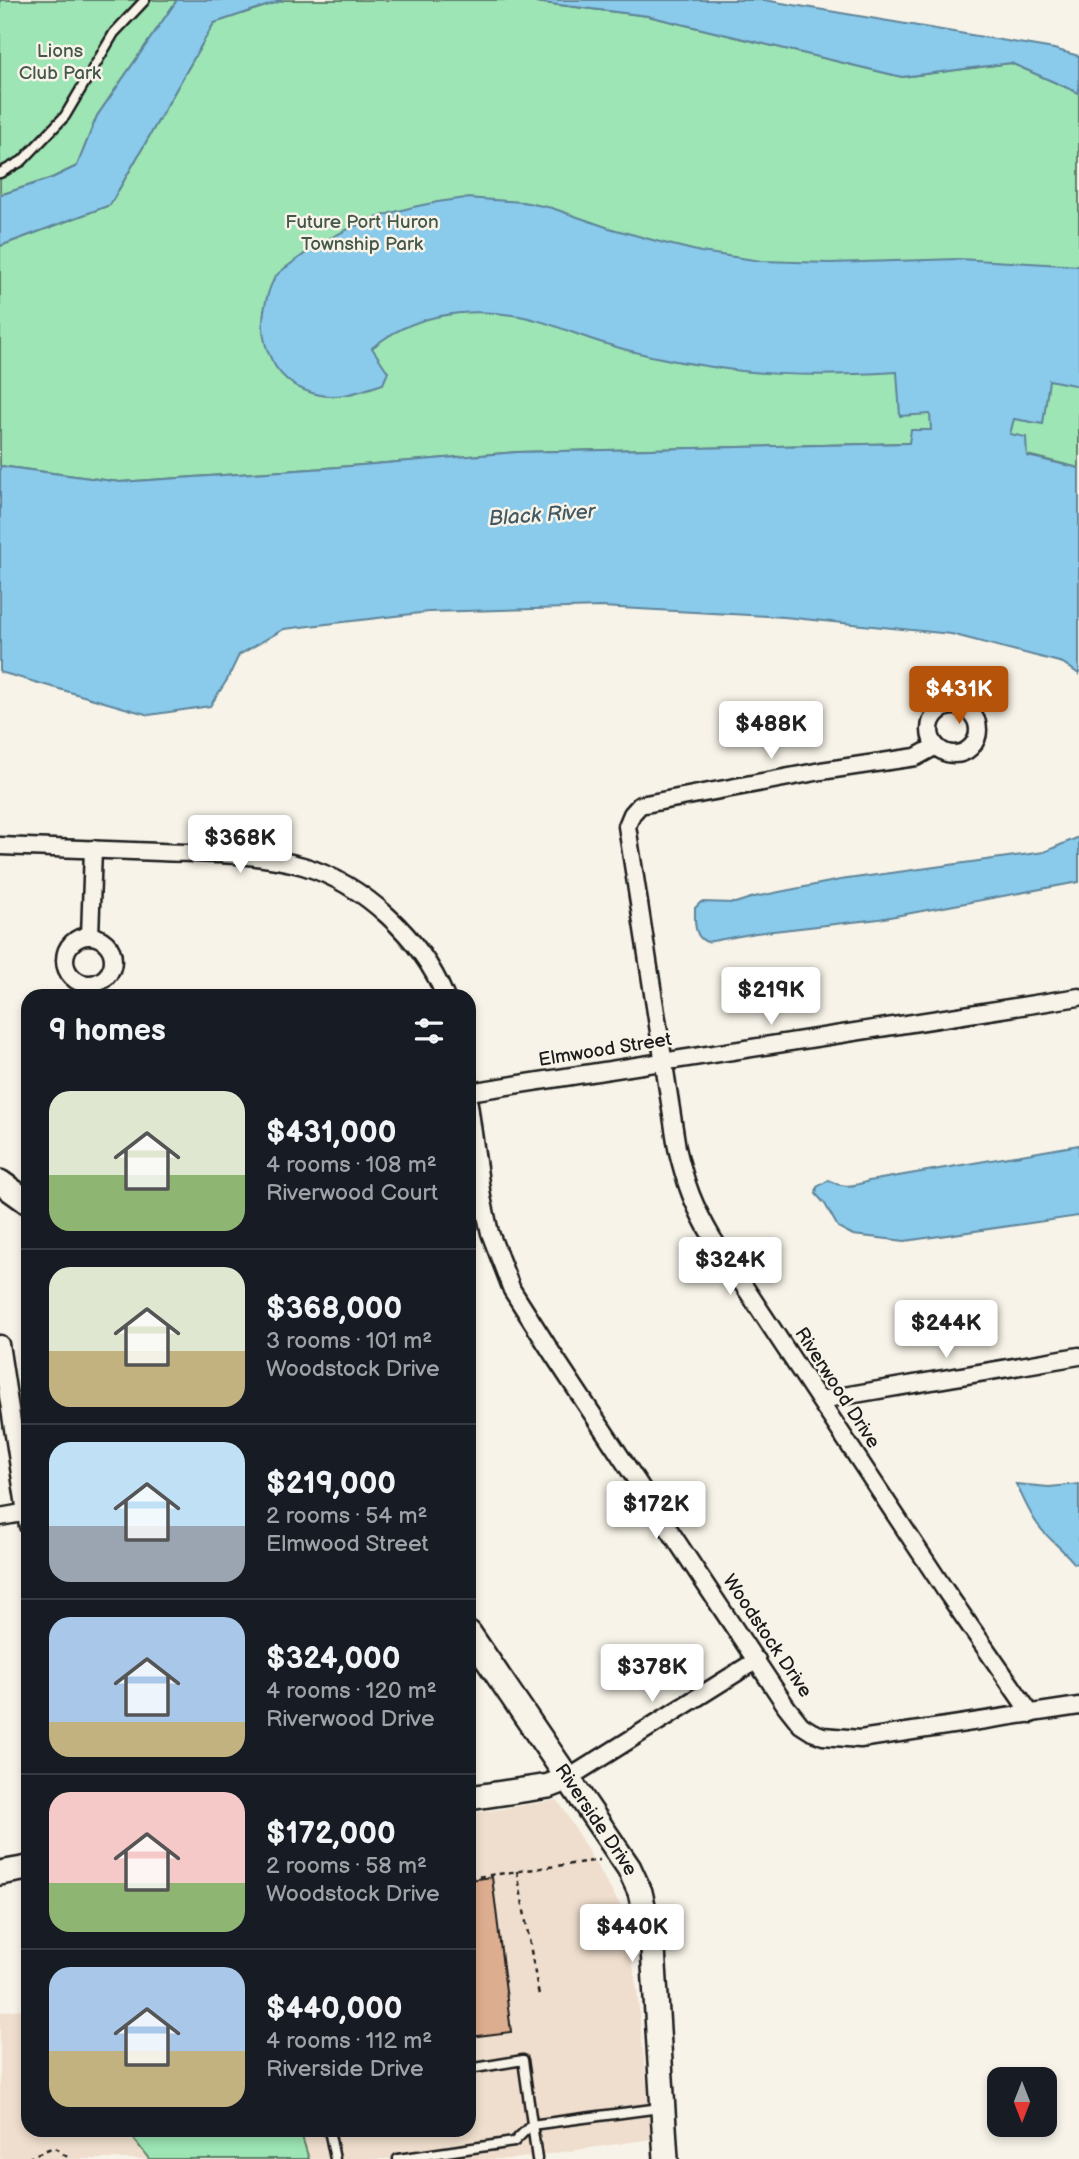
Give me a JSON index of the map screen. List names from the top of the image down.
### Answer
{
  "streets": {
    "street": [
      "Elmwood Street",
      "Riverwood Drive",
      "Woodstock Drive",
      "Riverside Drive"
    ]
  },
  "crossings": [
    ["Elmwood Street", "Riverwood Drive"],
    ["Riverwood Drive", "Woodstock Drive"]
  ],
  "water": ["Black River"],
  "parks": ["Lions Club Park", "Future Port Huron Township Park"],
  "north": "bottom",
  "page": {
    "price": [
      "$431K",
      "$488K",
      "$368K",
      "$219K",
      "$324K",
      "$244K",
      "$172K",
      "$378K",
      "$440K"
    ],
    "heading": "9 homes",
    "list": [
      {
        "name": "$431,000",
        "note": "4 rooms · 108 m² · Riverwood Court"
      },
      {
        "name": "$368,000",
        "note": "3 rooms · 101 m² · Woodstock Drive"
      },
      {
        "name": "$219,000",
        "note": "2 rooms · 54 m² · Elmwood Street"
      },
      {
        "name": "$324,000",
        "note": "4 rooms · 120 m² · Riverwood Drive"
      },
      {
        "name": "$172,000",
        "note": "2 rooms · 58 m² · Woodstock Drive"
      },
      {
        "name": "$440,000",
        "note": "4 rooms · 112 m² · Riverside Drive"
      }
    ]
  }
}
